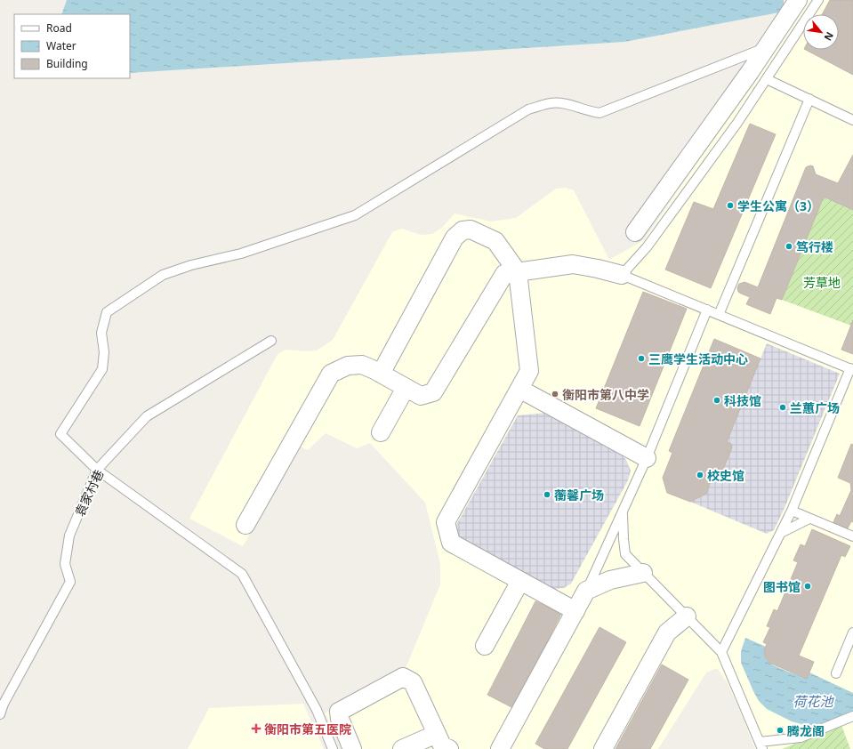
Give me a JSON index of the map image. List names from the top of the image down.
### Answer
{
  "streets": {
    "lane": ["袁家村巷"]
  },
  "water": ["荷花池"],
  "parks": ["芳草地"],
  "places": {
    "other": [
      "学生公寓（3）",
      "笃行楼",
      "三鹰学生活动中心",
      "衡阳市第八中学",
      "科技馆",
      "兰蕙广场",
      "校史馆",
      "蘅馨广场",
      "图书馆",
      "腾龙阁"
    ],
    "health": ["衡阳市第五医院"]
  },
  "legend": ["Road", "Water", "Building"],
  "north": "bottom right"
}
